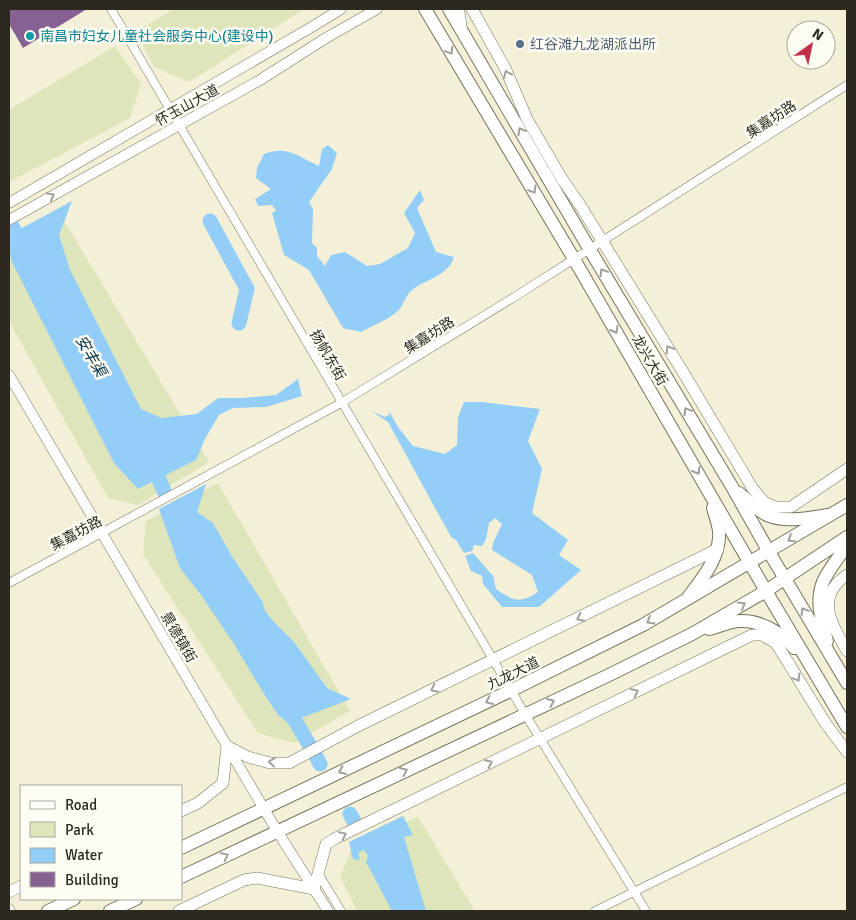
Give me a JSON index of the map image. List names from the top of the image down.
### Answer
{
  "streets": {
    "main road": ["龙兴大街", "九龙大道"],
    "street": [
      "怀玉山大道",
      "集嘉坊路",
      "扬帆东街",
      "景德镇街"
    ]
  },
  "crossings": [
    ["怀玉山大道", "扬帆东街"],
    ["集嘉坊路", "扬帆东街"],
    ["集嘉坊路", "龙兴大街"],
    ["集嘉坊路", "景德镇街"],
    ["扬帆东街", "九龙大道"],
    ["龙兴大街", "九龙大道"],
    ["景德镇街", "九龙大道"]
  ],
  "water": ["安丰渠"],
  "places": ["南昌市妇女儿童社会服务中心(建设中)", "红谷滩九龙湖派出所"],
  "legend": [
    "Road",
    "Park",
    "Water",
    "Building"
  ],
  "north": "top right"
}
